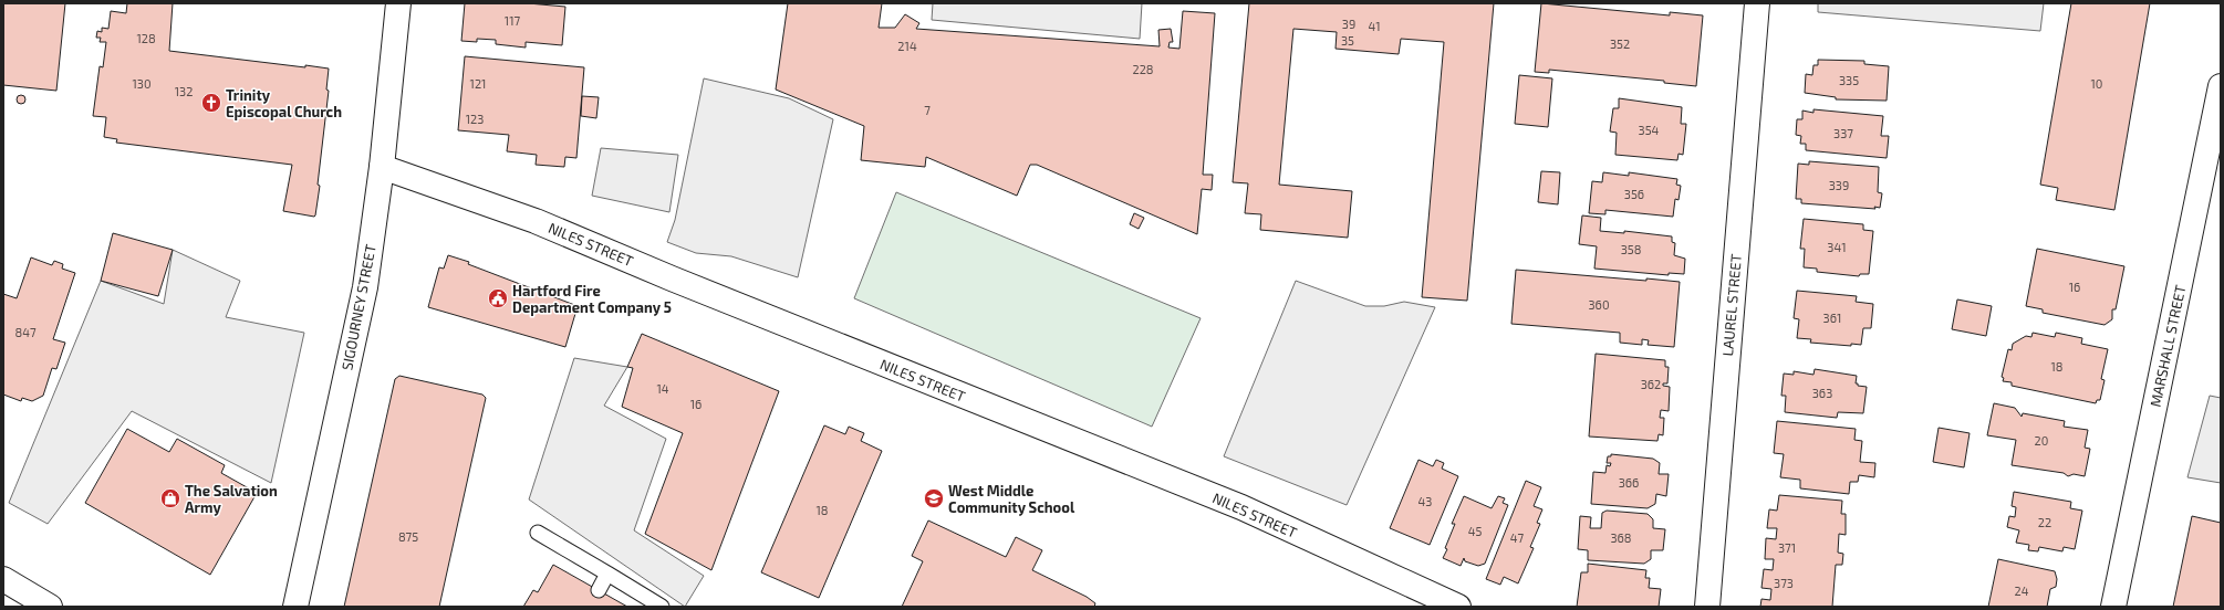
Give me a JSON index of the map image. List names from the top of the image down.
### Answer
{
  "streets": {
    "street": [
      "NILES STREET",
      "LAUREL STREET",
      "SIGOURNEY STREET",
      "MARSHALL STREET"
    ]
  },
  "crossings": [
    ["NILES STREET", "SIGOURNEY STREET"]
  ],
  "places": {
    "church": ["Trinity Episcopal Church"],
    "public building": ["Hartford Fire Department Company 5"],
    "shop": ["The Salvation Army"],
    "school or university": ["West Middle Community School"]
  },
  "house_numbers": [
    "117",
    "39",
    "41",
    "128",
    "35",
    "352",
    "214",
    "228",
    "335",
    "130",
    "121",
    "10",
    "132",
    "7",
    "123",
    "354",
    "337",
    "339",
    "356",
    "341",
    "358",
    "16",
    "360",
    "361",
    "847",
    "18",
    "362",
    "14",
    "363",
    "16",
    "20",
    "366",
    "43",
    "18",
    "22",
    "45",
    "875",
    "47",
    "368",
    "371",
    "373",
    "24"
  ]
}
